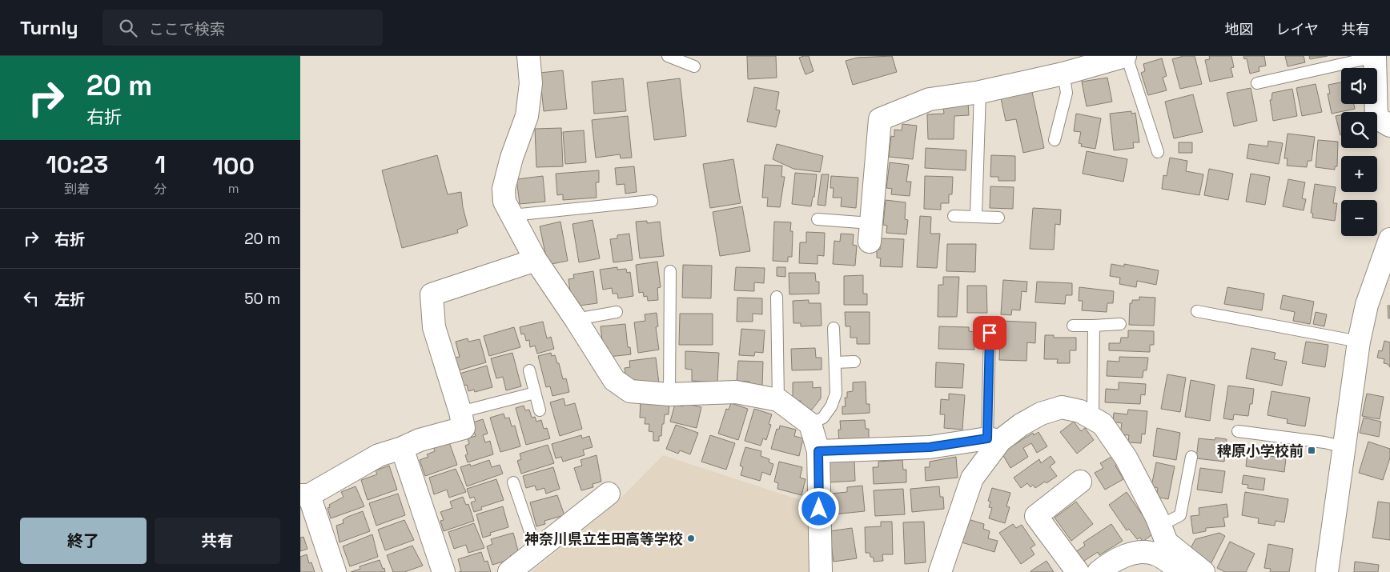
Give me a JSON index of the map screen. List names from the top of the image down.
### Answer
{
  "places": {
    "transit": ["稗原小学校前"],
    "other": ["神奈川県立生田高等学校"]
  },
  "page": {
    "header": "Turnly",
    "search": "ここで検索",
    "nav": ["地図", "レイヤ", "共有"],
    "turn": ["20 m", "右折"],
    "map_buttons": ["+", "−"],
    "eta": [
      "10:23",
      "到着",
      "1",
      "分",
      "100",
      "m"
    ],
    "list": [
      {
        "name": "右折",
        "value": "20 m"
      },
      {
        "name": "左折",
        "value": "50 m"
      }
    ],
    "buttons": ["終了", "共有"]
  }
}
